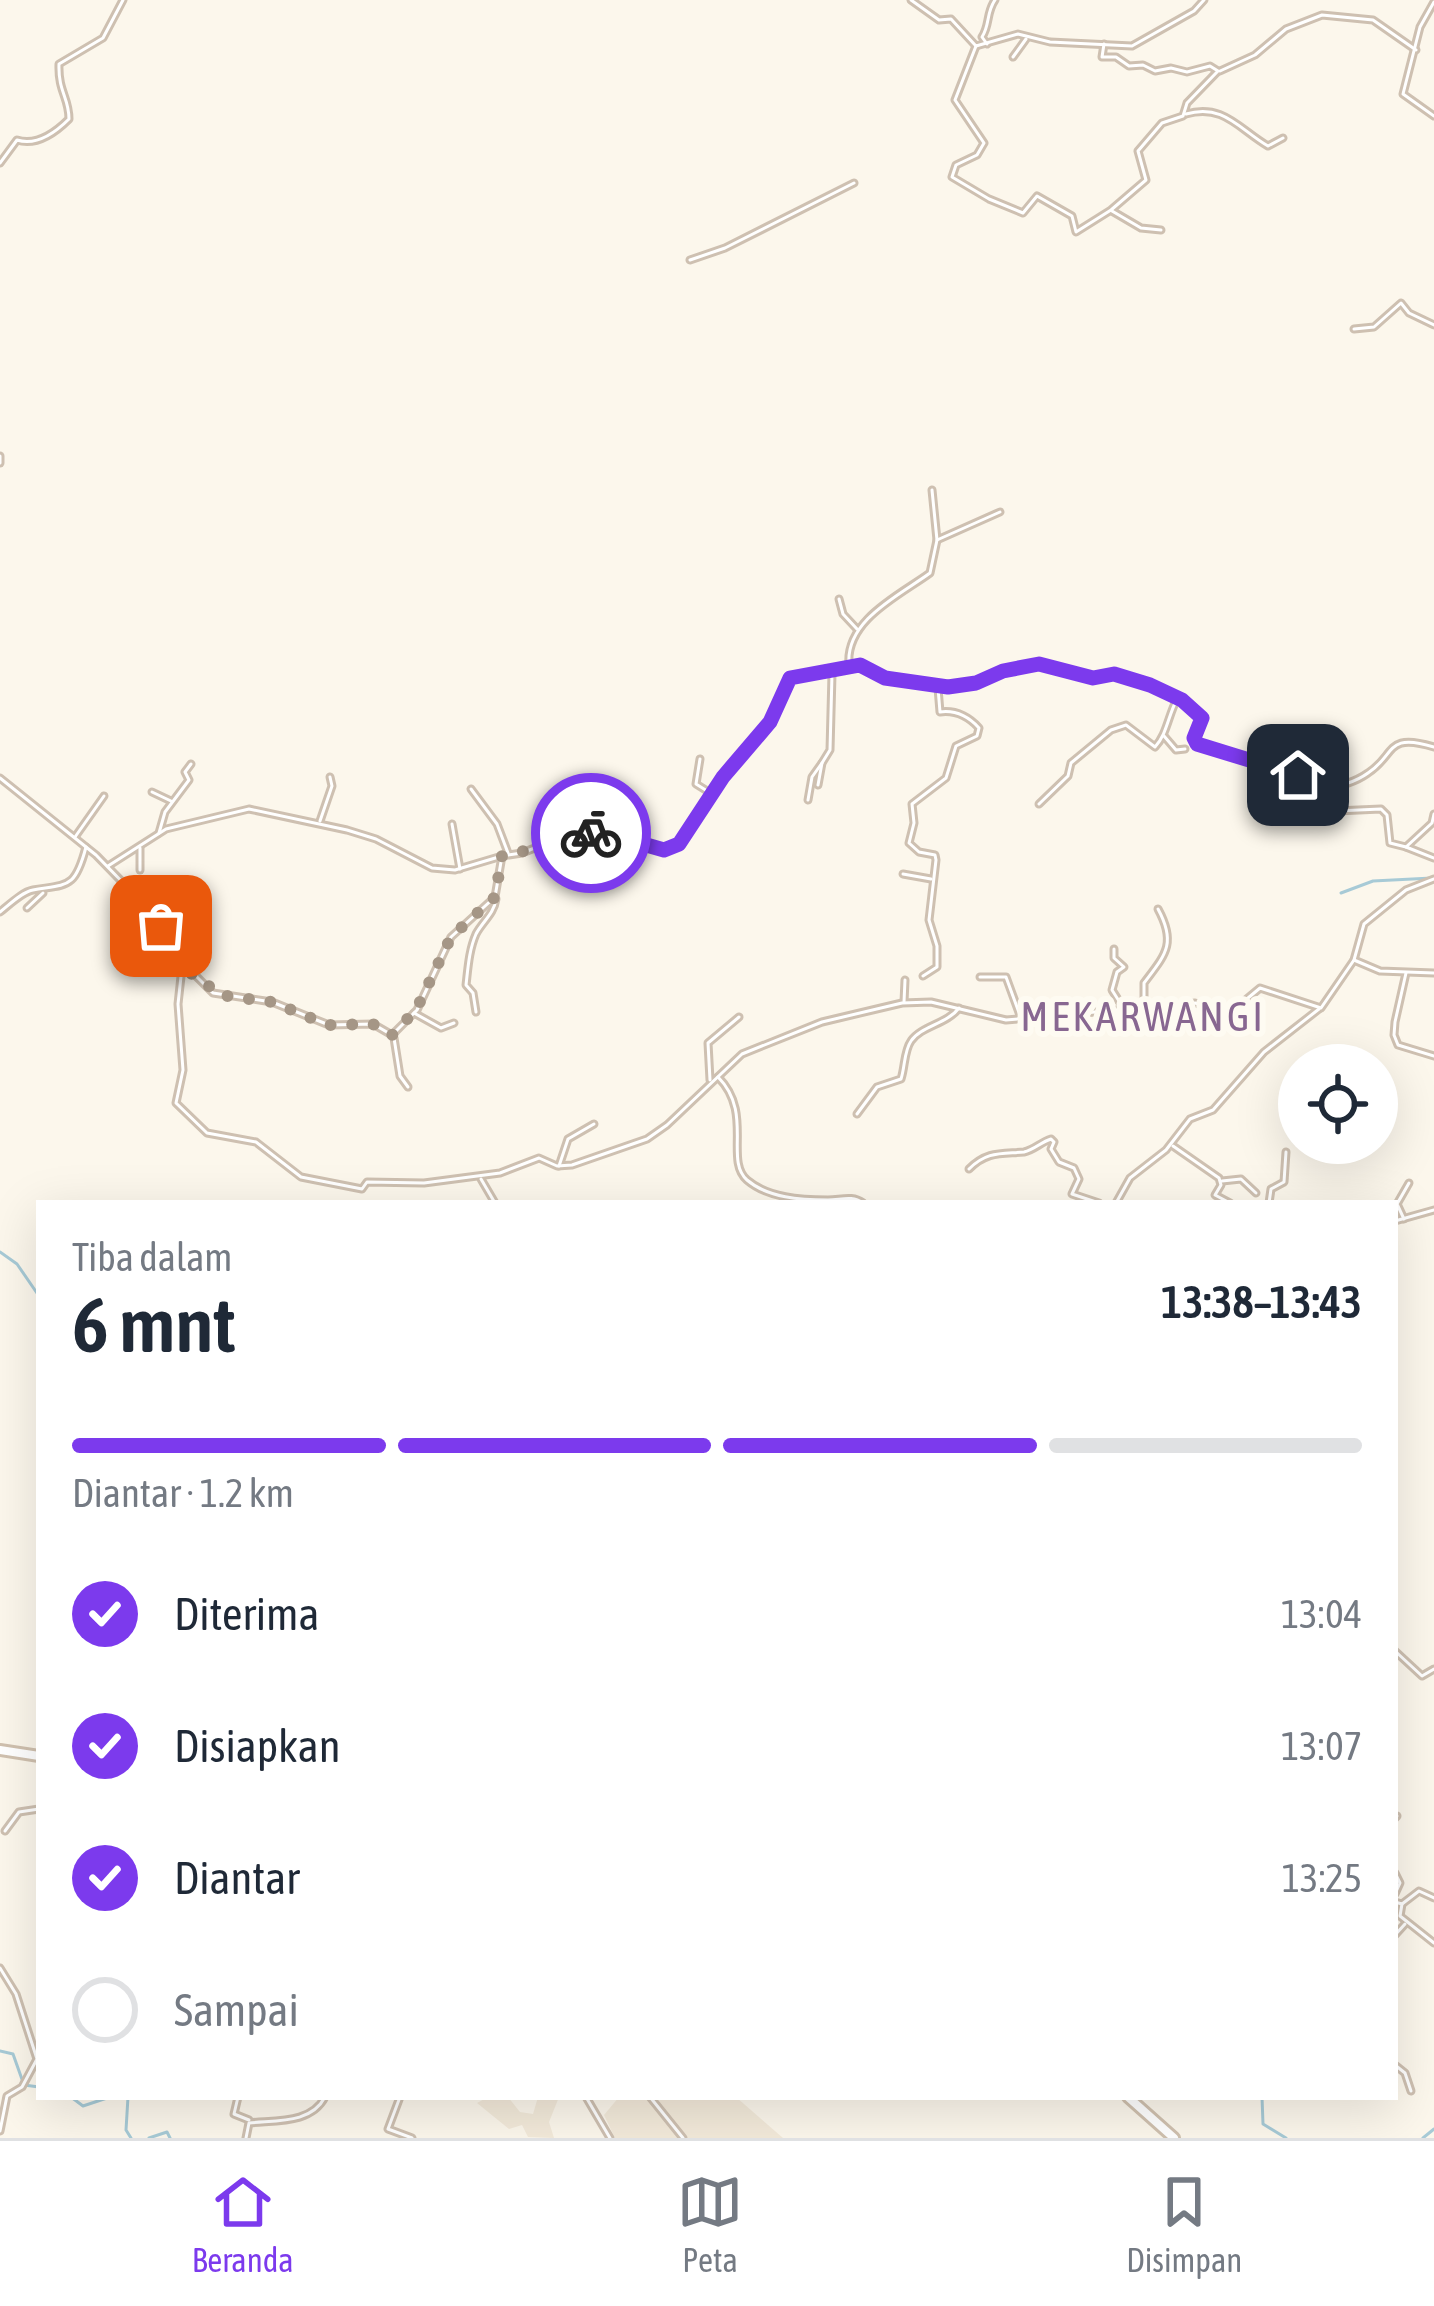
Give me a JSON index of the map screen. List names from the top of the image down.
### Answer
{
  "districts": ["MEKARWANGI"],
  "page": {
    "heading": ["6 mnt", "Tiba dalam", "13:38–13:43"],
    "bar": "Diantar · 1.2 km",
    "list": [
      ["Diterima", "13:04"],
      ["Disiapkan", "13:07"],
      ["Diantar", "13:25"],
      "Sampai"
    ],
    "tabs": ["Beranda", "Peta", "Disimpan"]
  }
}
